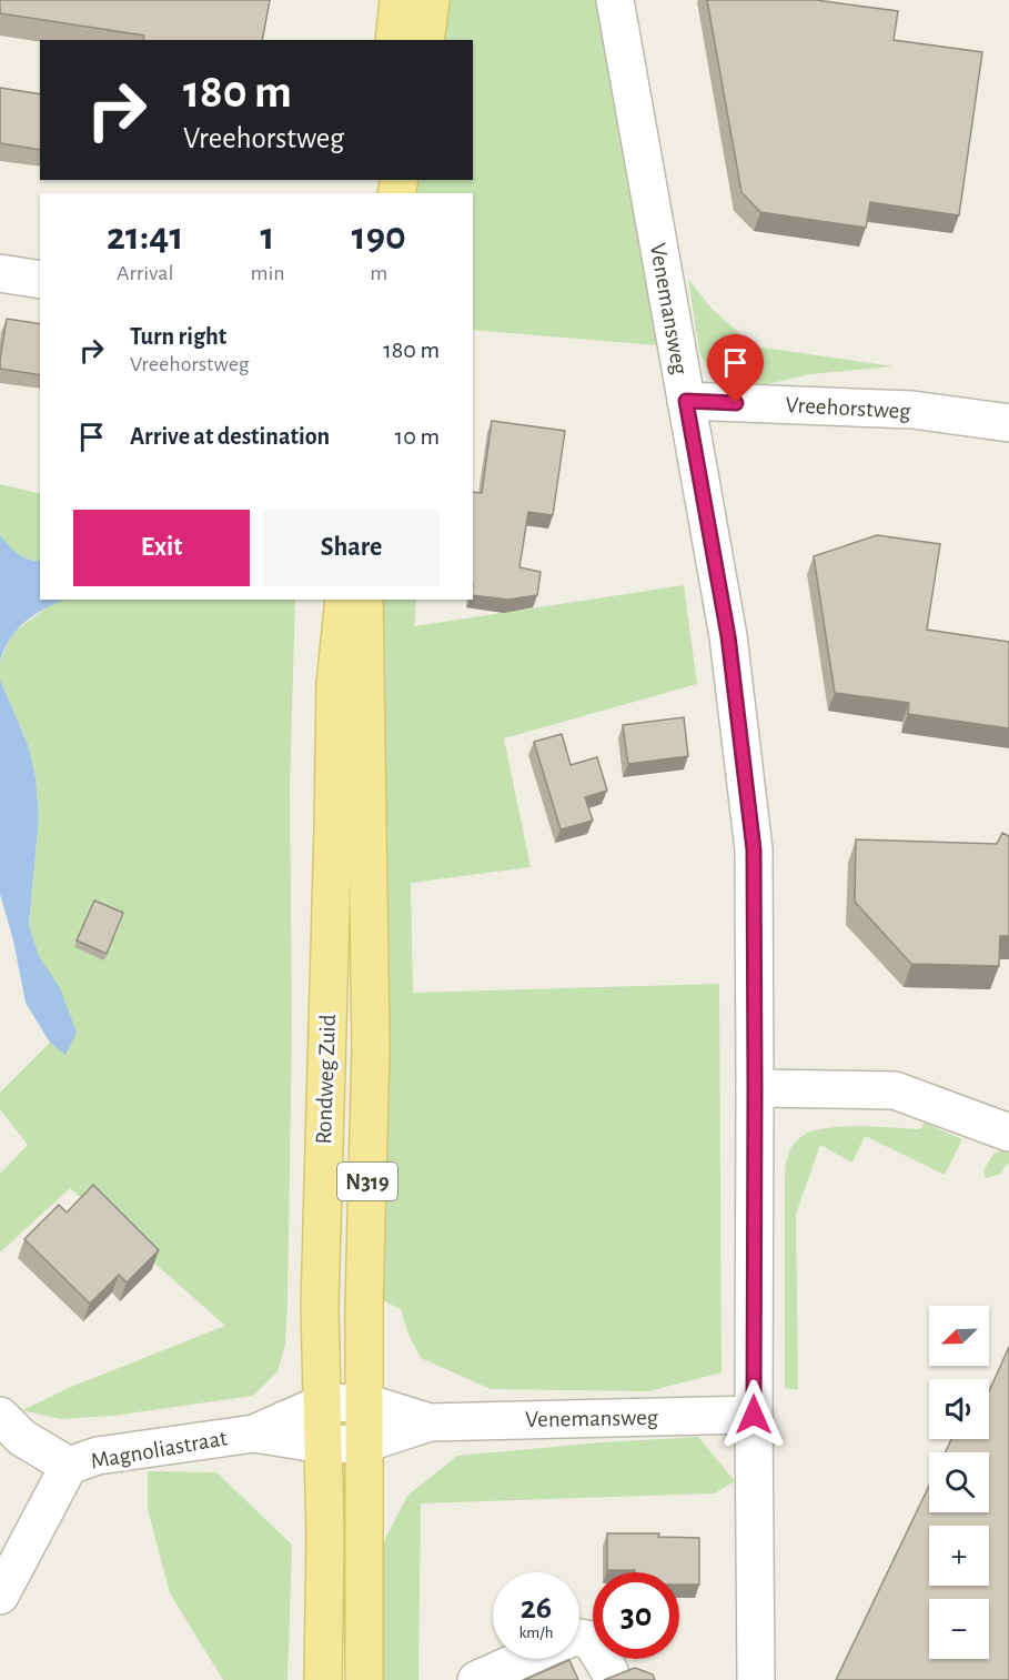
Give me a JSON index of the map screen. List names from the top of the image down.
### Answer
{
  "streets": {
    "main road": ["Rondweg Zuid", "N319"],
    "street": ["Venemansweg", "Vreehorstweg", "Magnoliastraat"]
  },
  "crossings": [
    ["Venemansweg", "Vreehorstweg"],
    ["Venemansweg", "Rondweg Zuid"],
    ["Venemansweg", "Magnoliastraat"],
    ["Rondweg Zuid", "Magnoliastraat"]
  ],
  "north": "bottom left",
  "page": {
    "turn": ["180 m", "Vreehorstweg"],
    "eta": [
      "21:41",
      "Arrival",
      "1",
      "min",
      "190",
      "m"
    ],
    "list": [
      {
        "name": "Turn right",
        "note": "Vreehorstweg",
        "value": "180 m"
      },
      {
        "name": "Arrive at destination",
        "value": "10 m"
      }
    ],
    "buttons": ["Exit", "Share"],
    "map_buttons": ["+", "−"],
    "speed": "26 km/h",
    "limit": "30"
  }
}
